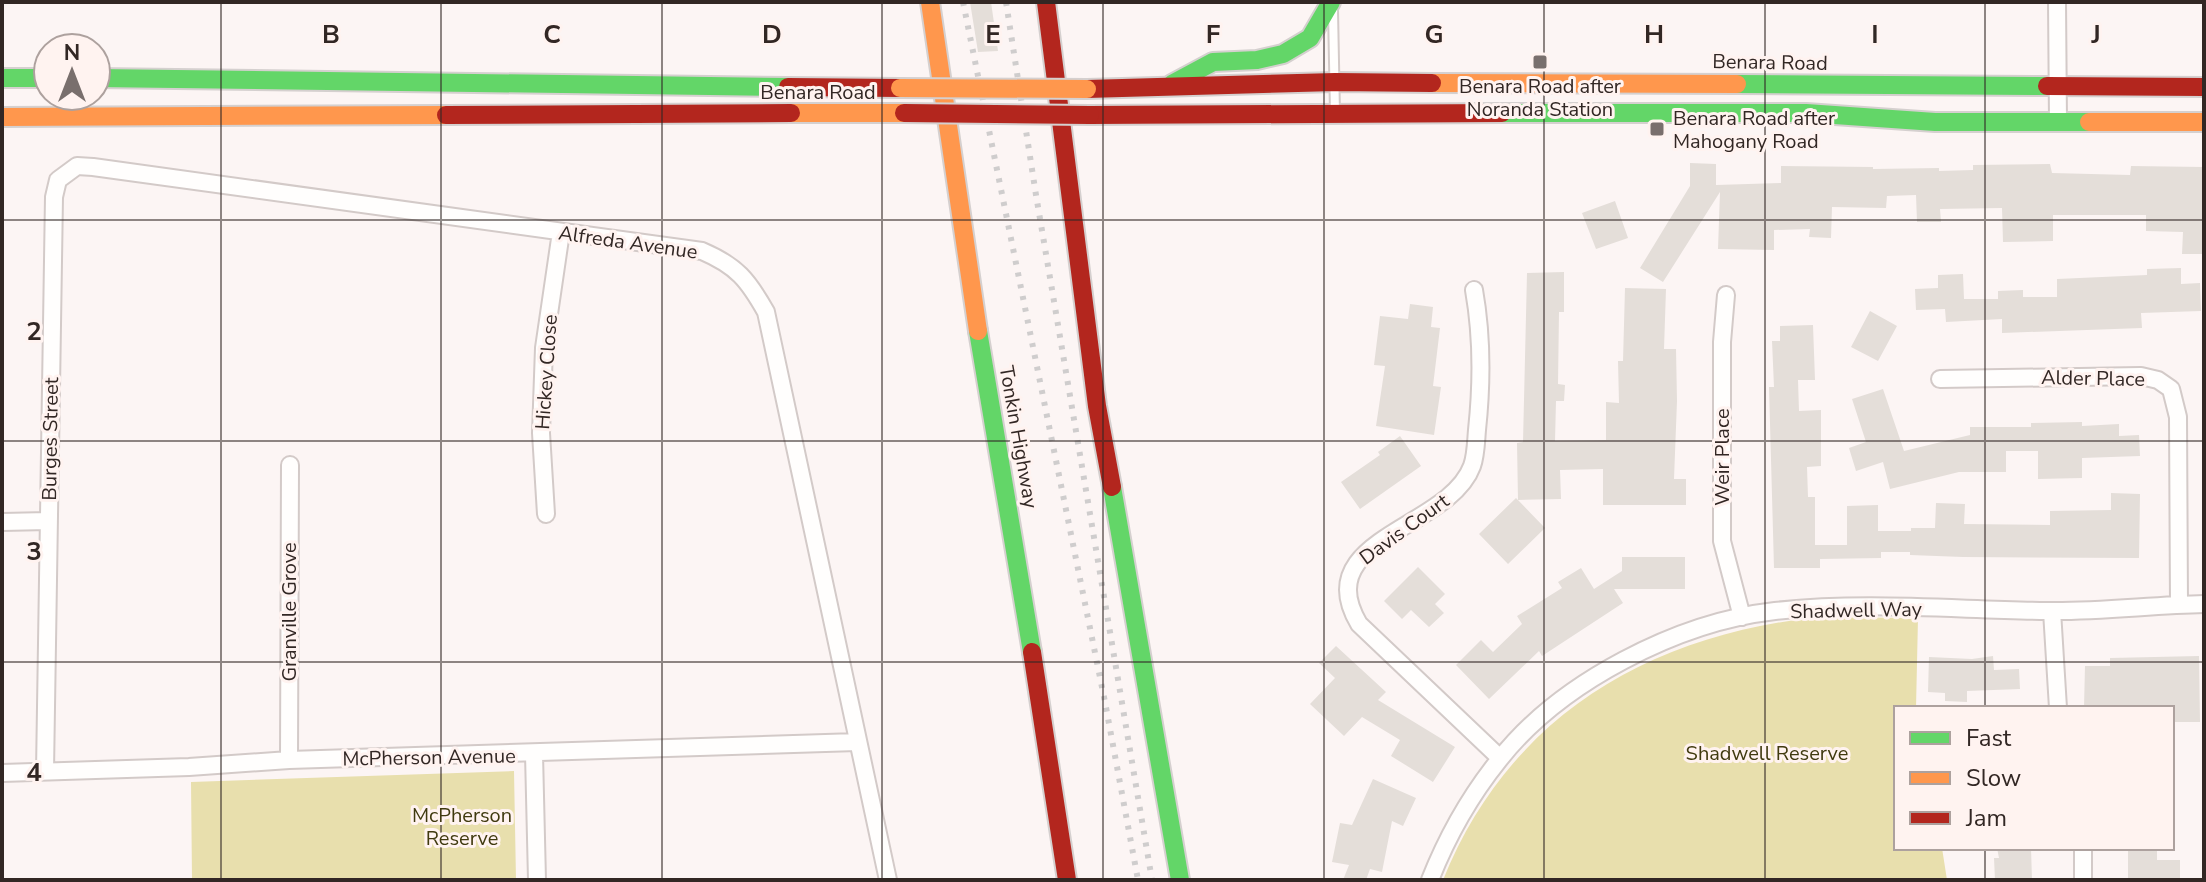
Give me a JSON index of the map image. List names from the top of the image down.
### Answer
{
  "streets": {
    "main road": ["Benara Road", "Tonkin Highway"],
    "street": [
      "Alfreda Avenue",
      "Hickey Close",
      "Alder Place",
      "Burges Street",
      "Weir Place",
      "Davis Court",
      "Shadwell Way",
      "Granville Grove",
      "McPherson Avenue"
    ]
  },
  "crossings": [
    ["Alfreda Avenue", "Hickey Close"],
    ["Alfreda Avenue", "Burges Street"],
    ["Alfreda Avenue", "McPherson Avenue"],
    ["Alder Place", "Shadwell Way"],
    ["Burges Street", "McPherson Avenue"],
    ["Weir Place", "Shadwell Way"],
    ["Davis Court", "Shadwell Way"],
    ["Granville Grove", "McPherson Avenue"]
  ],
  "parks": ["Shadwell Reserve", "McPherson Reserve"],
  "places": {
    "transit": ["Benara Road after Noranda Station", "Benara Road after Mahogany Road"]
  },
  "legend": ["Fast", "Slow", "Jam"],
  "north": "top",
  "grid": {
    "columns": [
      "B",
      "C",
      "D",
      "E",
      "F",
      "G",
      "H",
      "I",
      "J"
    ],
    "rows": ["2", "3", "4"]
  }
}
